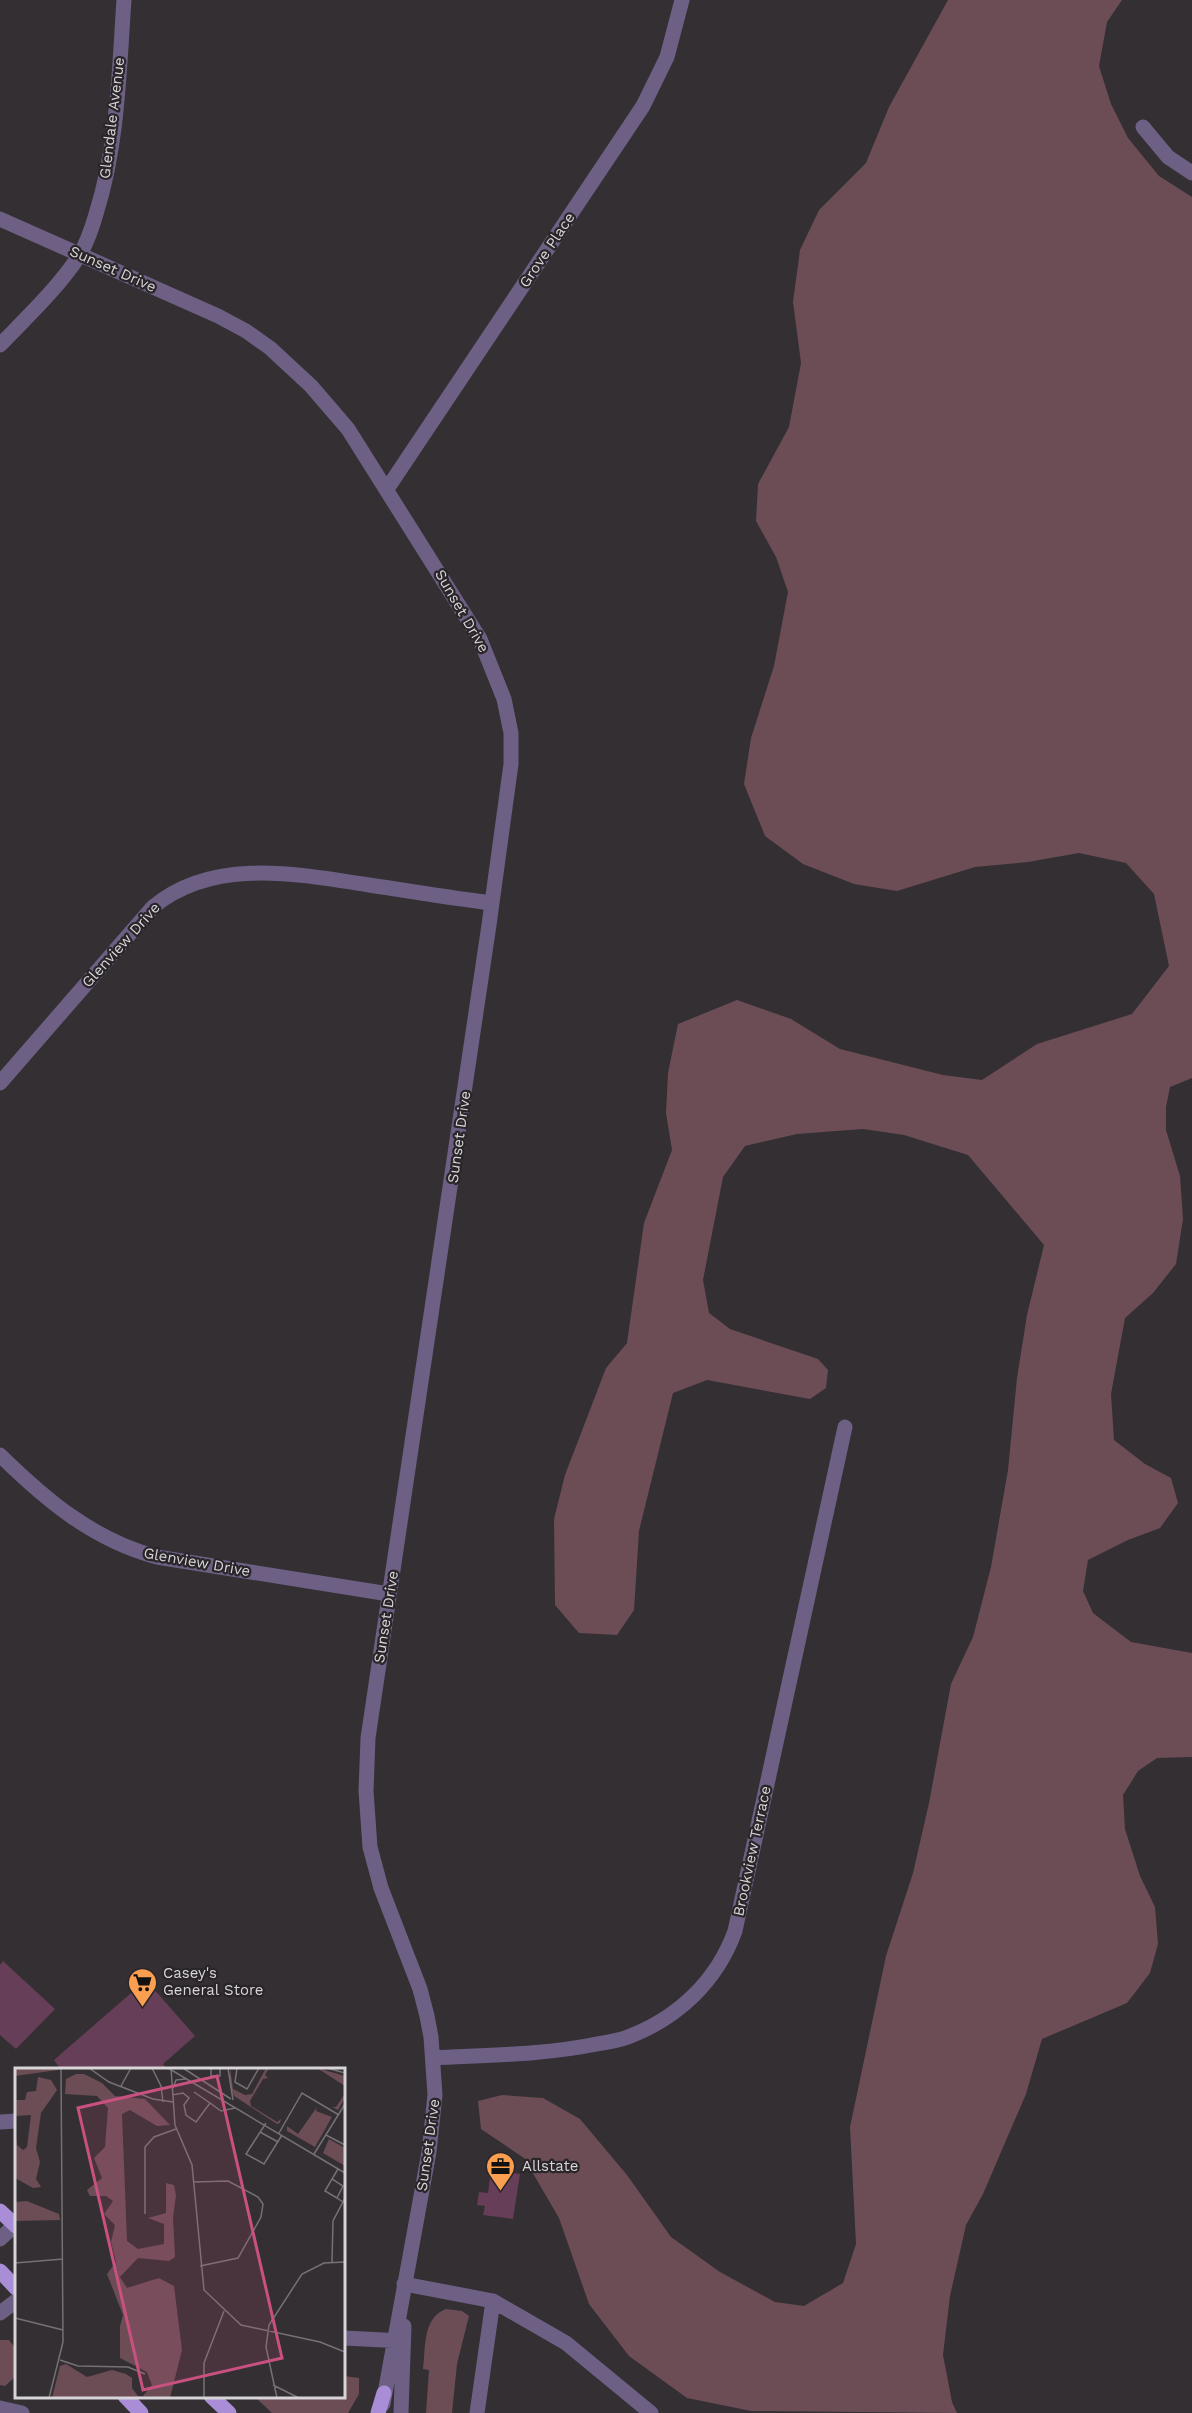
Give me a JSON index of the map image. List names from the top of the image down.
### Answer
{
  "streets": {
    "street": [
      "Glendale Avenue",
      "Grove Place",
      "Sunset Drive",
      "Glenview Drive",
      "Brookview Terrace"
    ]
  },
  "crossings": [
    ["Glendale Avenue", "Sunset Drive"],
    ["Grove Place", "Sunset Drive"],
    ["Sunset Drive", "Glenview Drive"],
    ["Sunset Drive", "Brookview Terrace"]
  ],
  "places": {
    "supermarket": ["Casey's General Store"],
    "office": ["Allstate"]
  }
}
